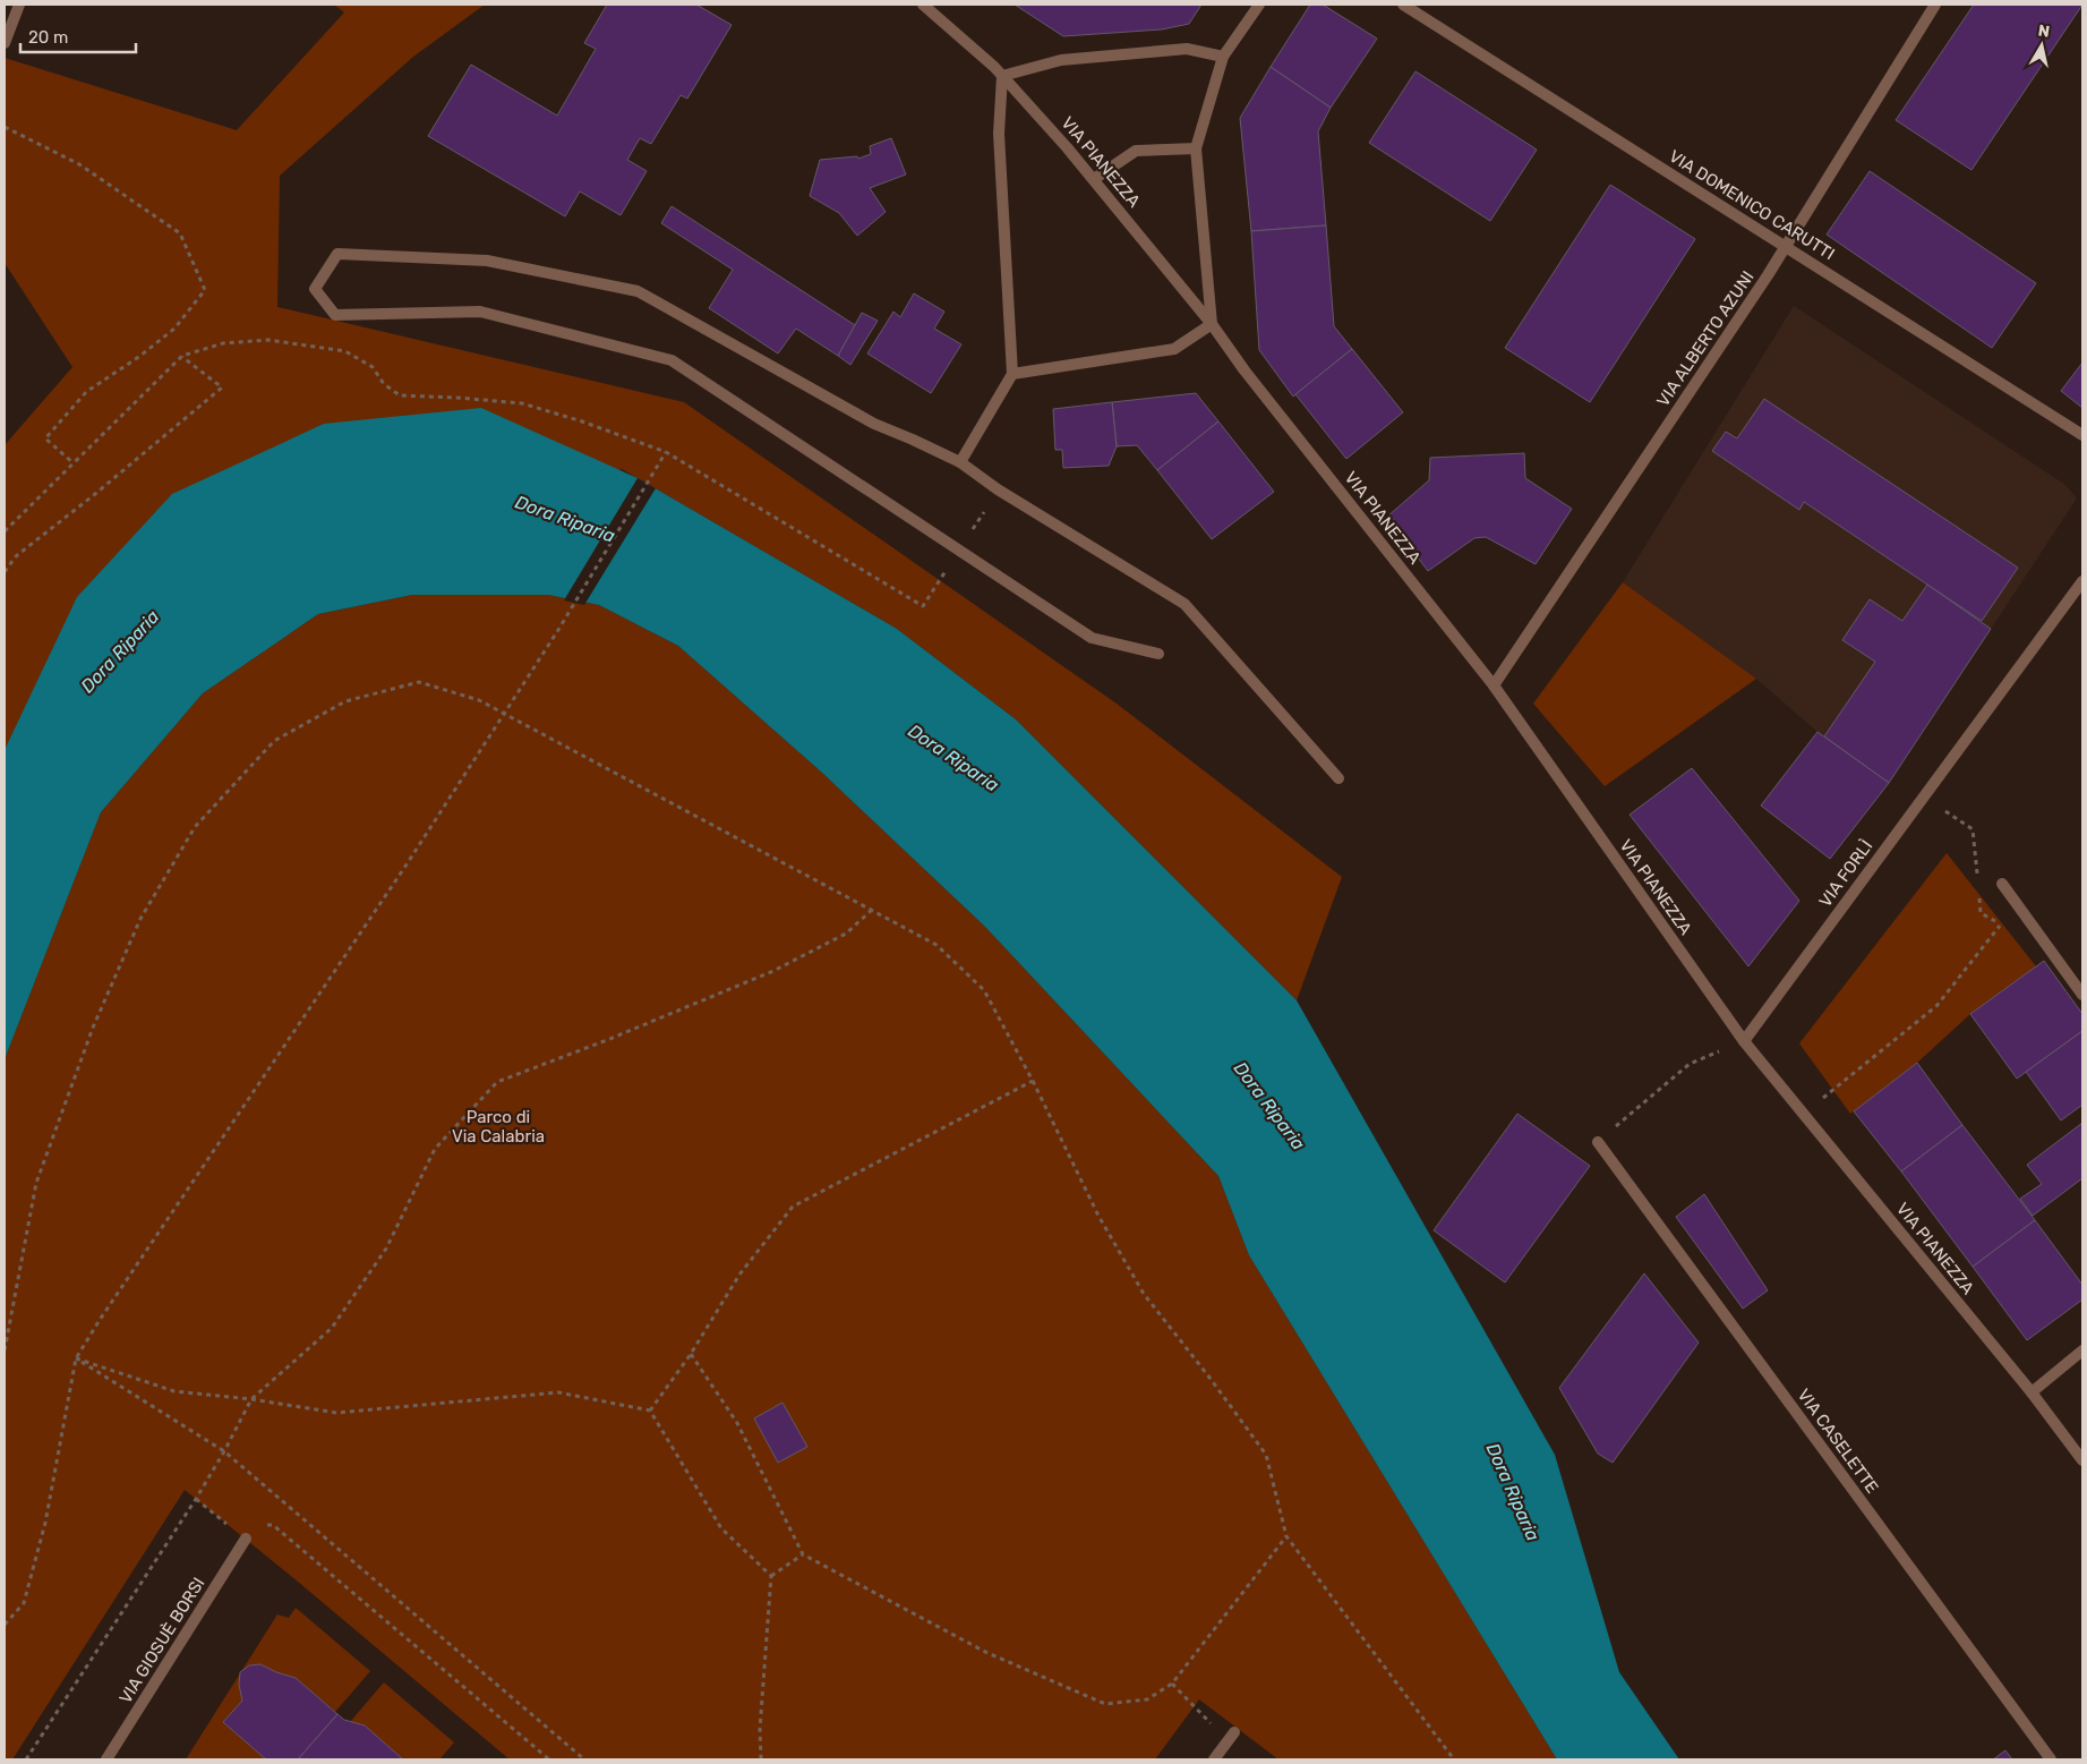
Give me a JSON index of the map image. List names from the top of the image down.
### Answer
{
  "streets": {
    "street": [
      "VIA PIANEZZA",
      "VIA DOMENICO CARUTTI",
      "VIA ALBERTO AZUNI",
      "VIA FORLÌ",
      "VIA CASELETTE",
      "VIA GIOSUÈ BORSI"
    ]
  },
  "crossings": [
    ["VIA PIANEZZA", "VIA ALBERTO AZUNI"],
    ["VIA PIANEZZA", "VIA FORLÌ"],
    ["VIA DOMENICO CARUTTI", "VIA ALBERTO AZUNI"]
  ],
  "water": ["Dora Riparia"],
  "parks": ["Parco di Via Calabria"],
  "scale_bar": "20 m",
  "north": "top"
}
